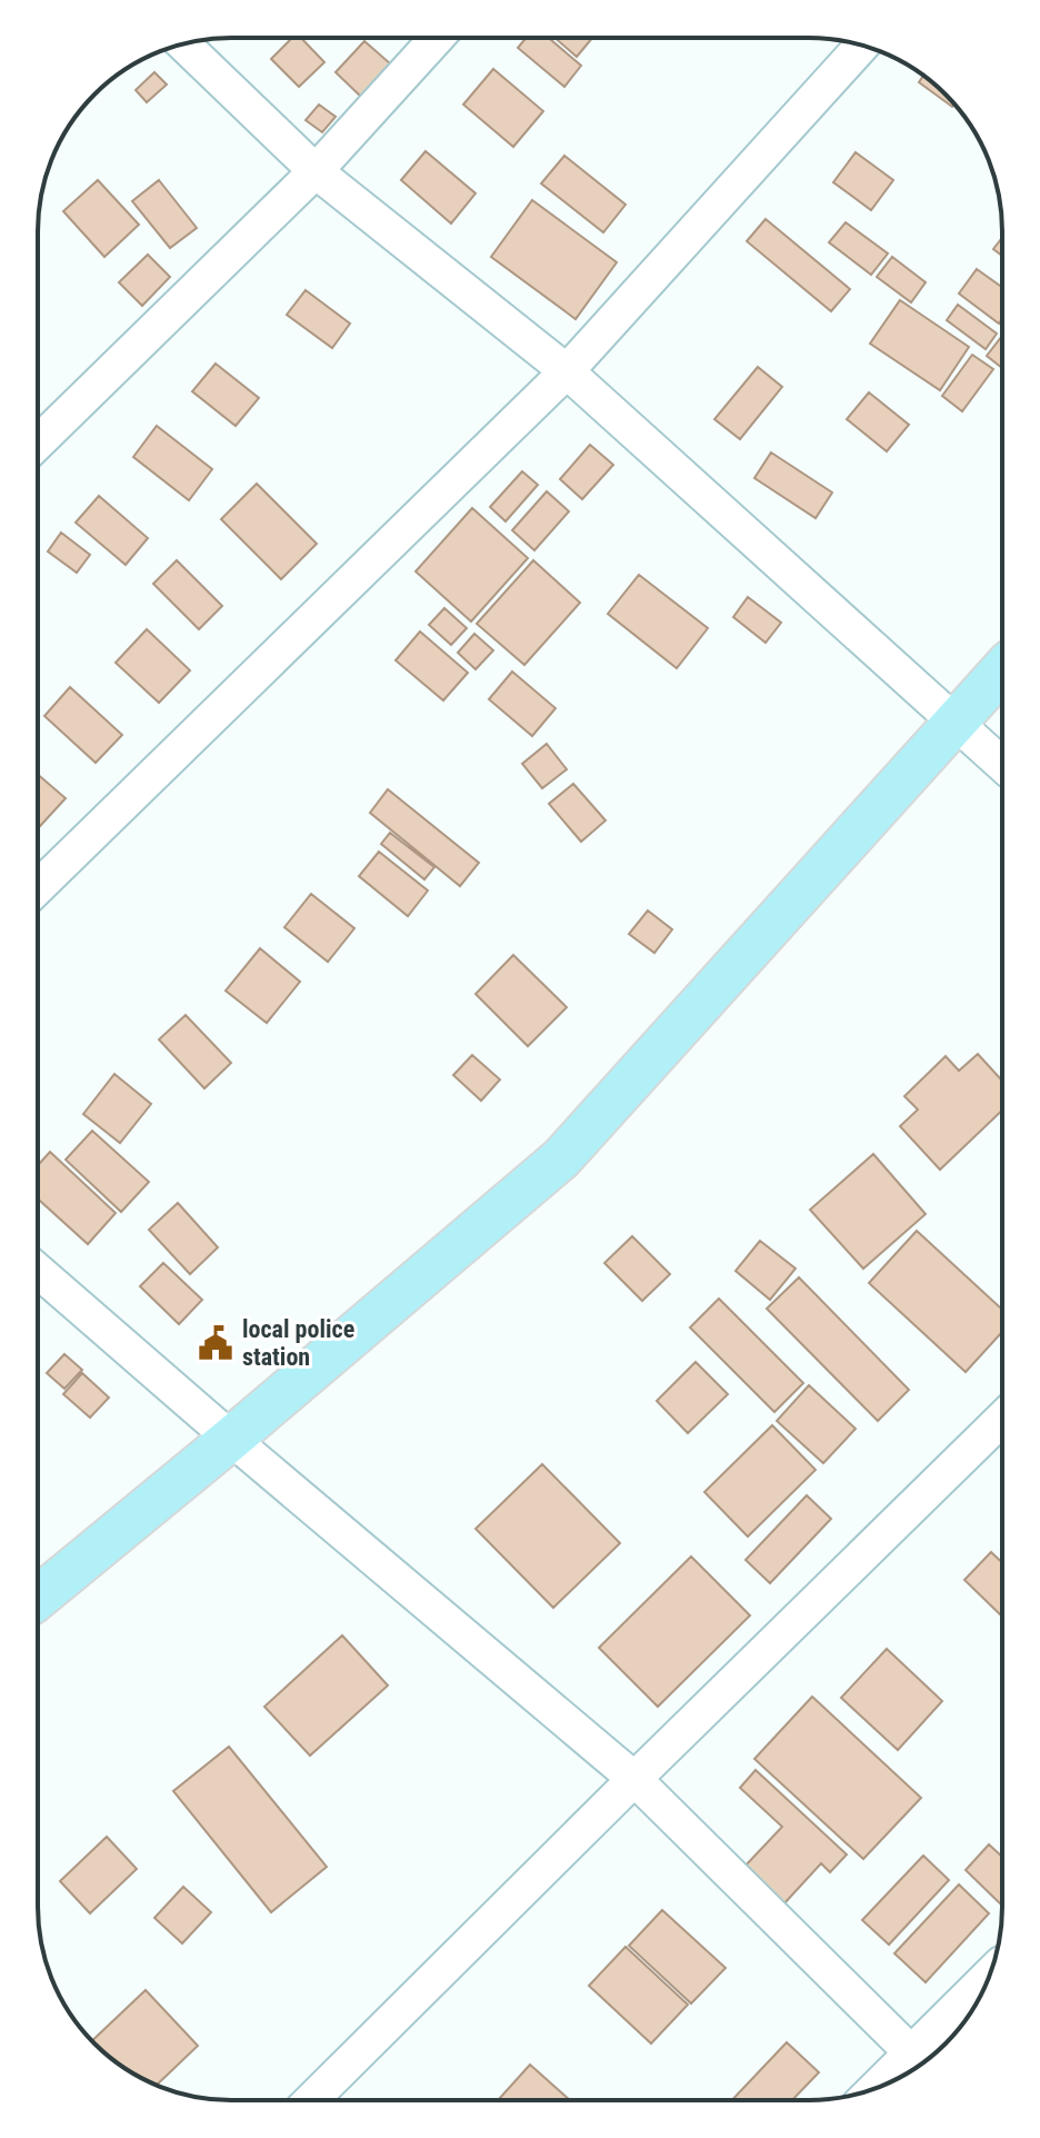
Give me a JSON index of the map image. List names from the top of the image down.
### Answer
{
  "places": {
    "public building": ["local police station"]
  }
}
